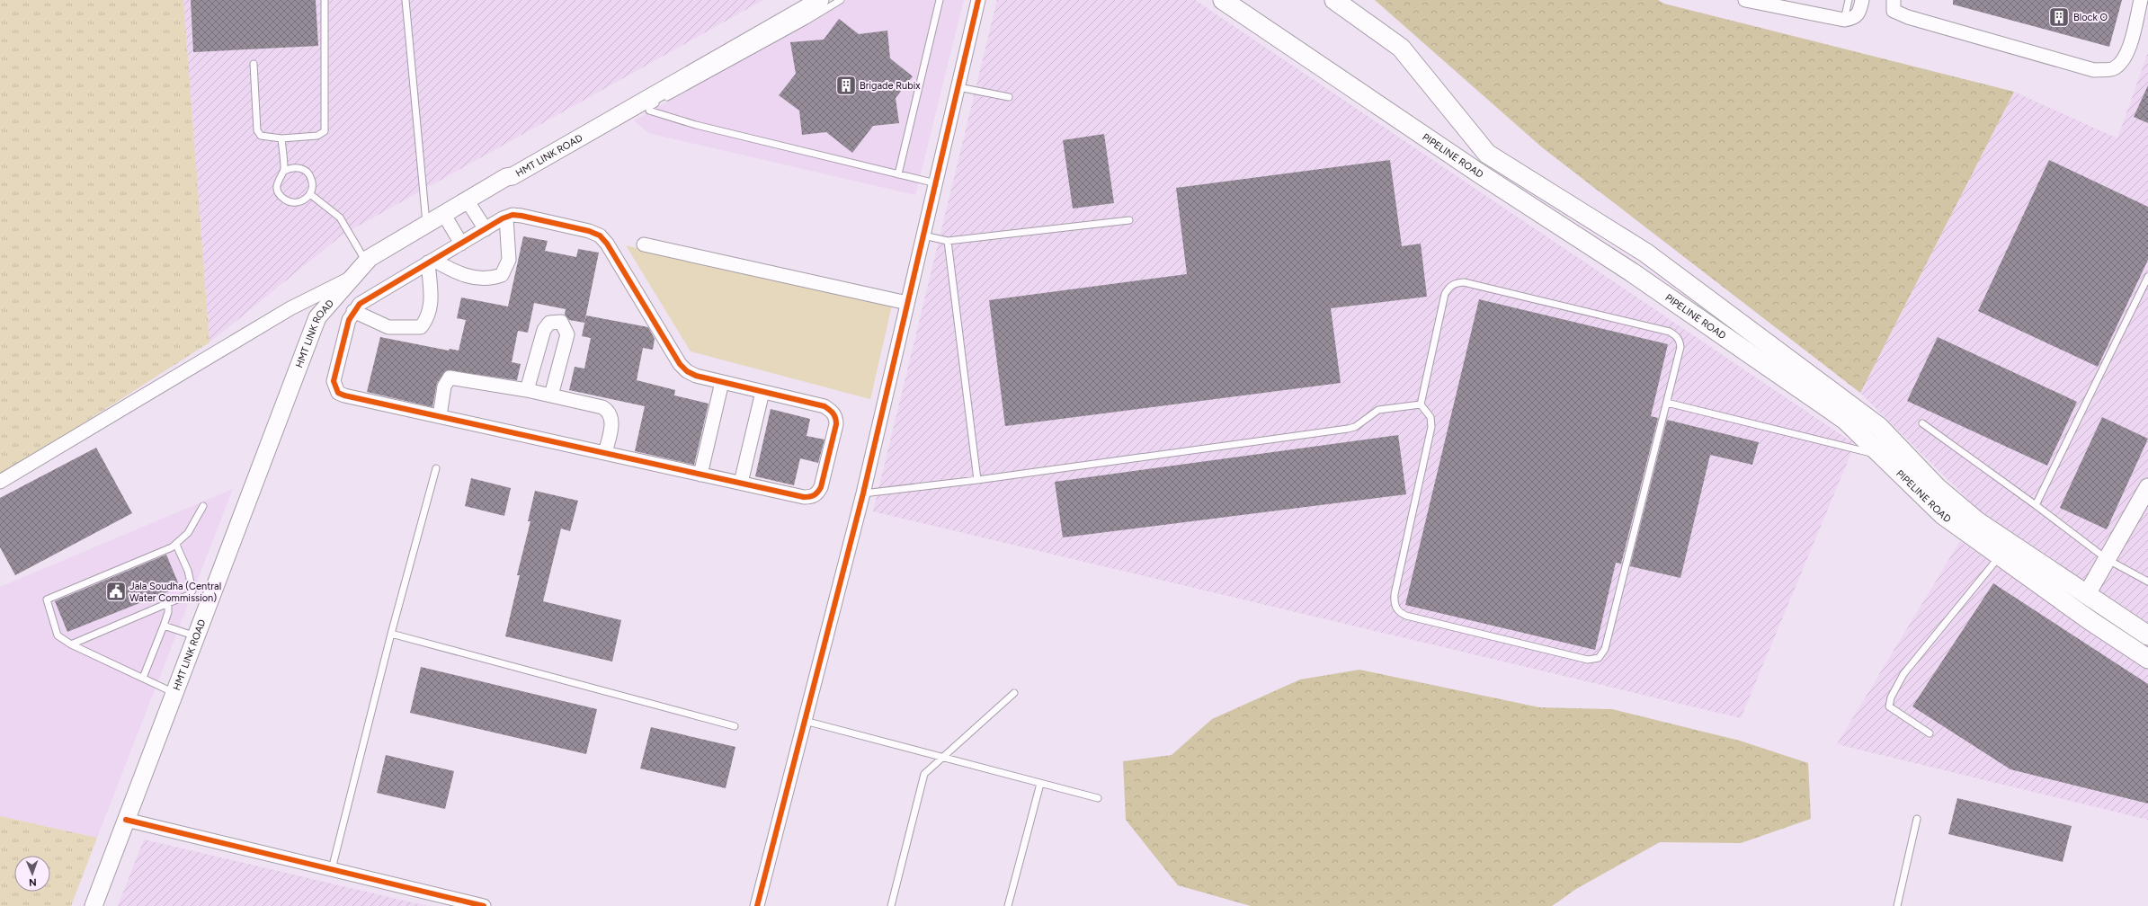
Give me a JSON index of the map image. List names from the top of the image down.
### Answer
{
  "streets": {
    "main road": ["PIPELINE ROAD"],
    "street": ["HMT LINK ROAD"]
  },
  "places": {
    "building": ["Block O", "Brigade Rubix"],
    "public building": ["Jala Soudha (Central Water Commission)"]
  },
  "north": "bottom"
}
